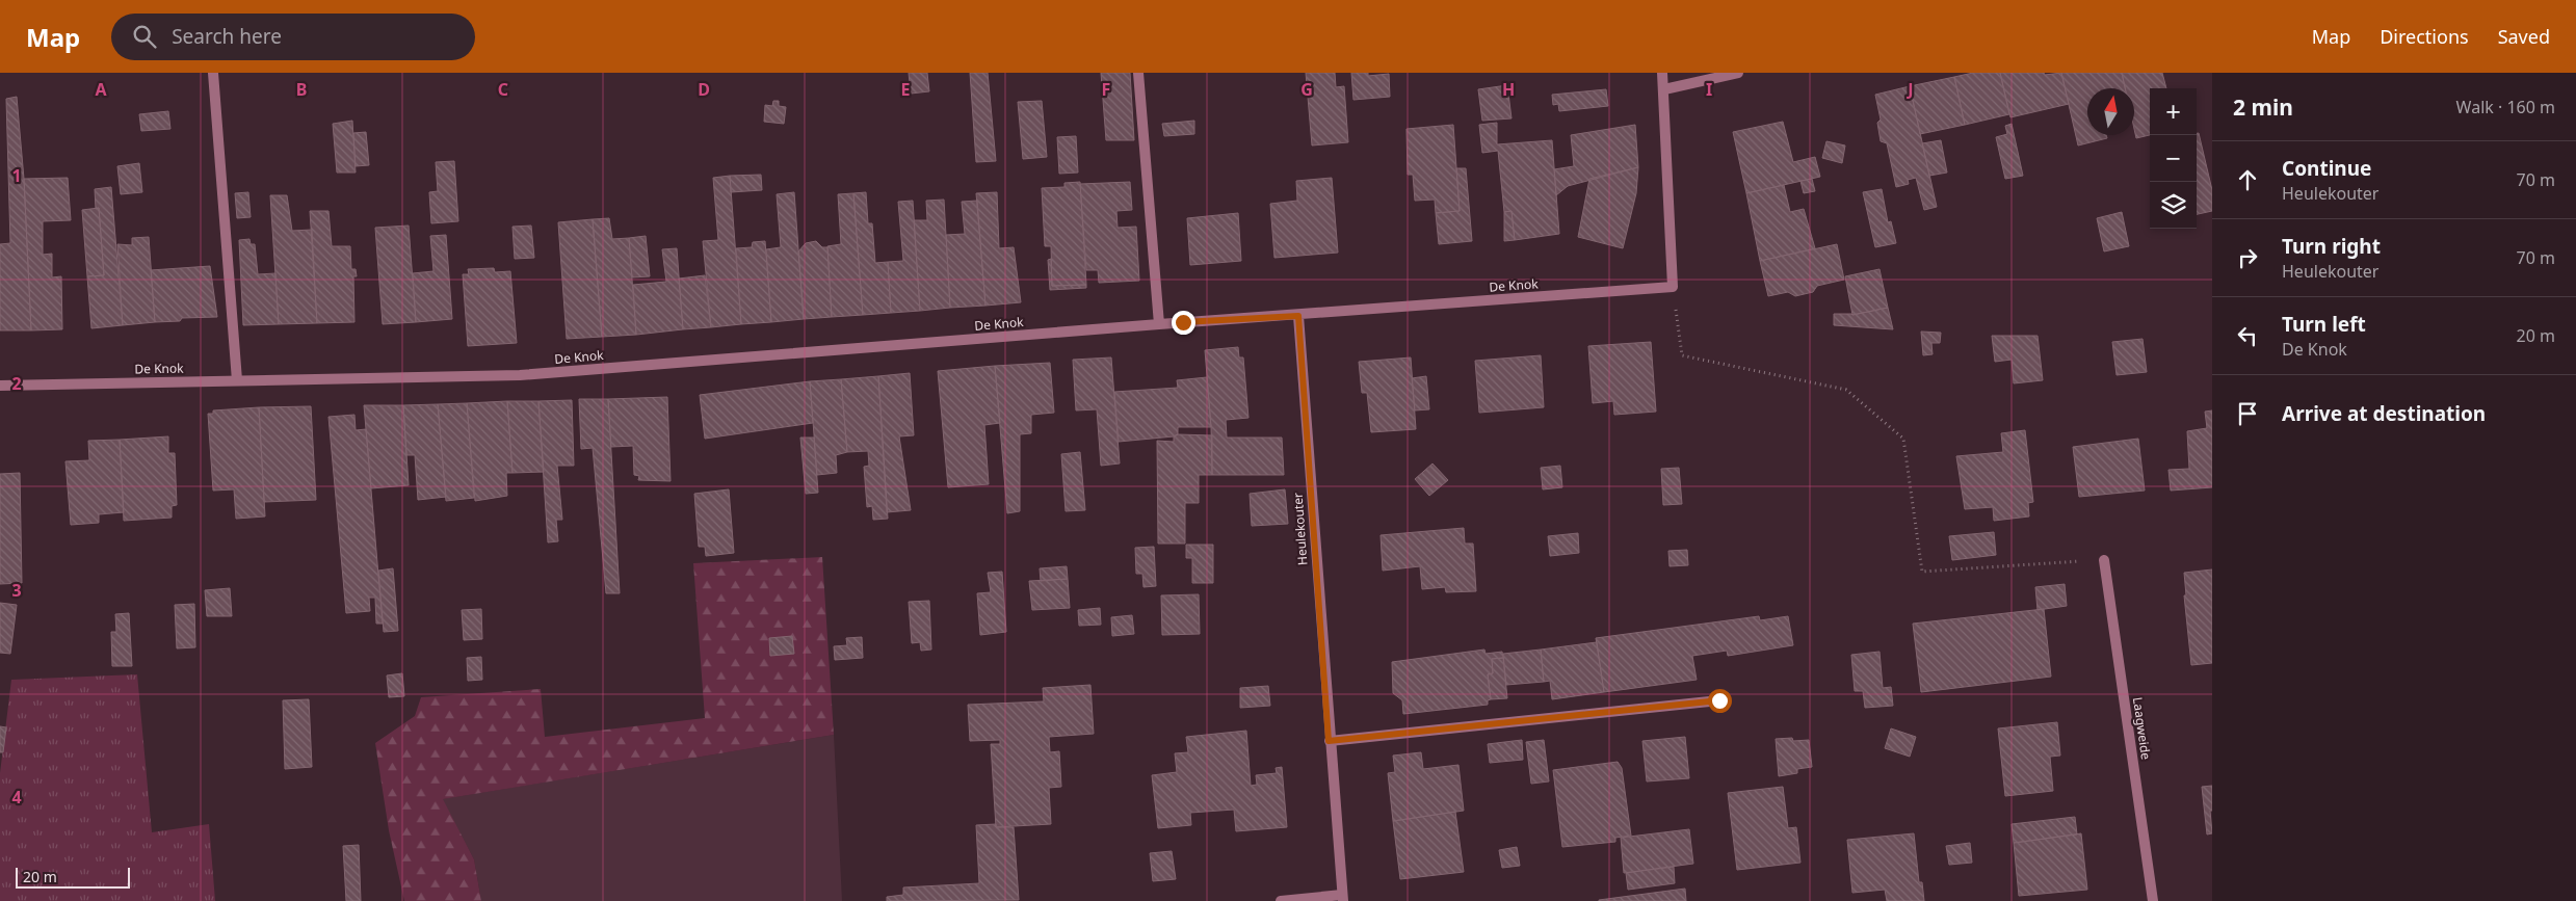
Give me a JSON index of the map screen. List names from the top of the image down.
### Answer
{
  "streets": {
    "street": ["De Knok", "Heulekouter", "Laagweide"]
  },
  "crossings": [
    ["De Knok", "Heulekouter"]
  ],
  "scale_bar": "20 m",
  "north": "top",
  "page": {
    "header": "Map",
    "search": "Search here",
    "nav": ["Map", "Directions", "Saved"],
    "heading": ["2 min", "Walk · 160 m"],
    "map_buttons": ["+", "−"],
    "list": [
      ["Continue", "Heulekouter", "70 m"],
      ["Turn right", "Heulekouter", "70 m"],
      ["Turn left", "De Knok", "20 m"],
      "Arrive at destination"
    ],
    "scale": "20 m"
  },
  "grid": {
    "columns": [
      "A",
      "B",
      "C",
      "D",
      "E",
      "F",
      "G",
      "H",
      "I",
      "J"
    ],
    "rows": [
      "1",
      "2",
      "3",
      "4"
    ]
  }
}
